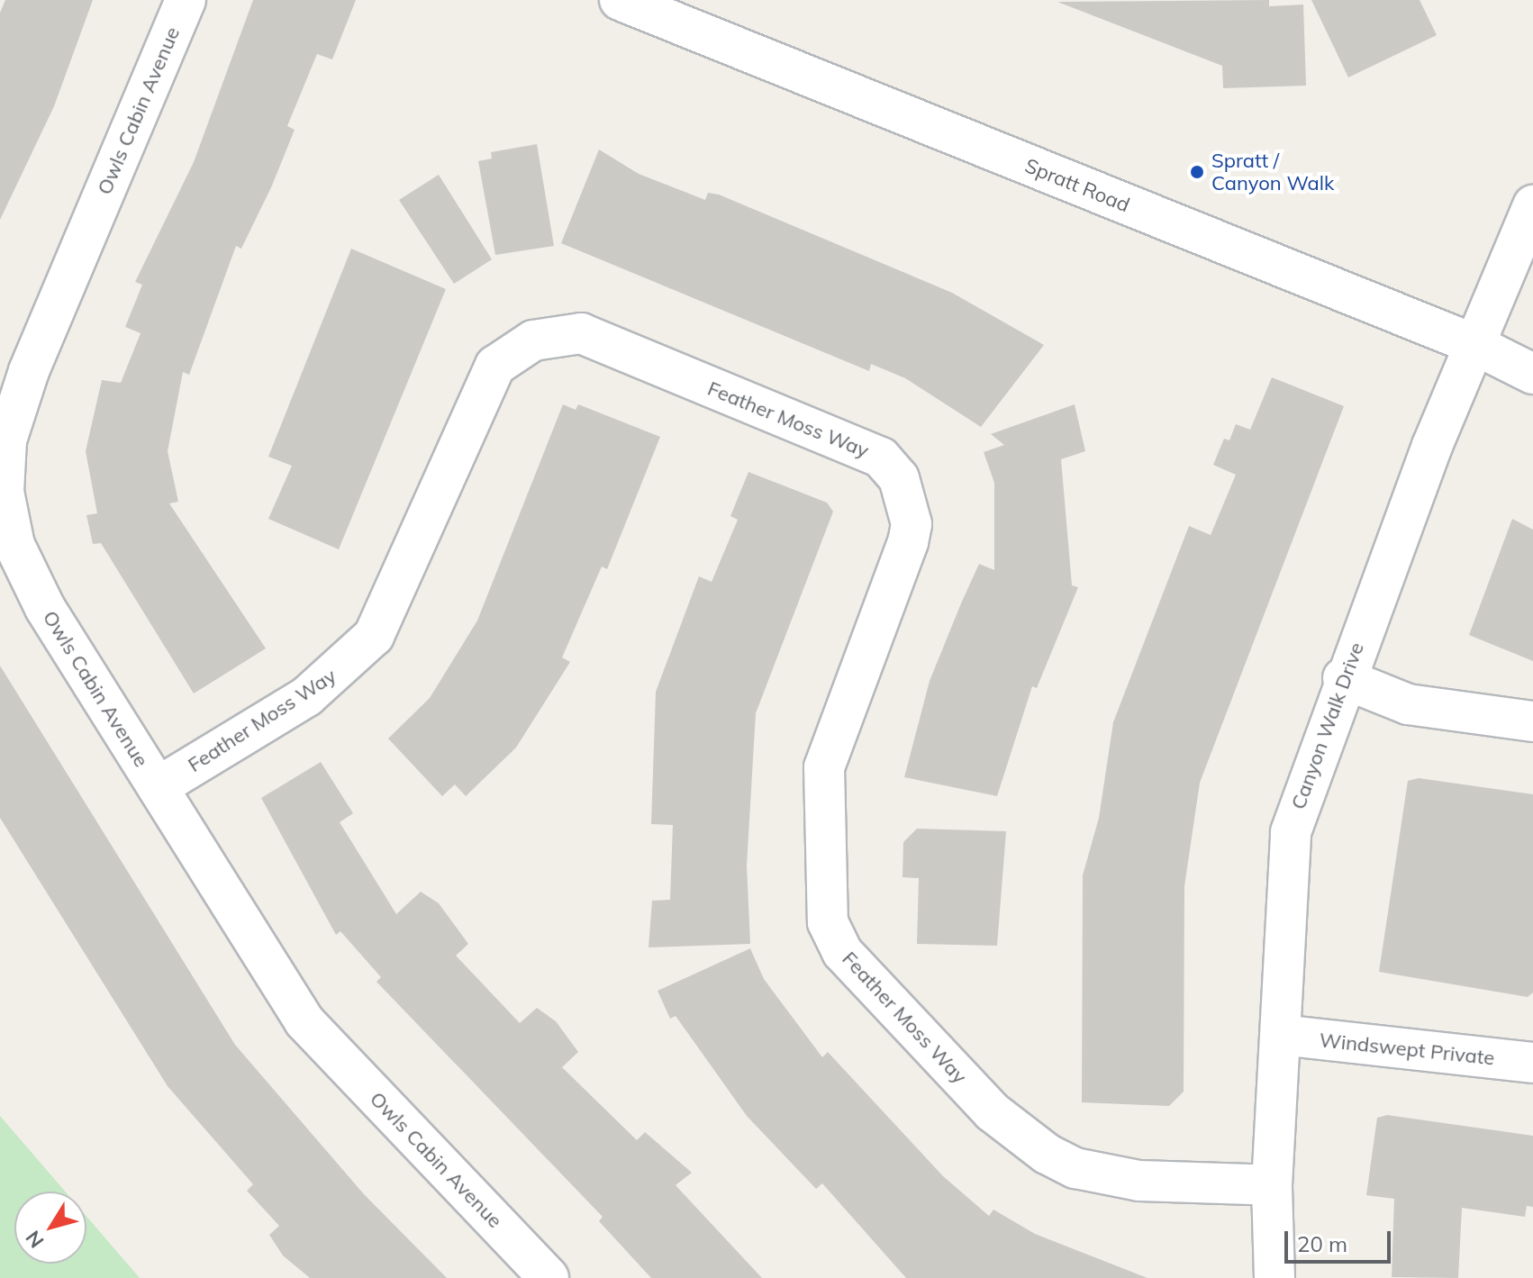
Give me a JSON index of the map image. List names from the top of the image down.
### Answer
{
  "streets": {
    "street": [
      "Owls Cabin Avenue",
      "Spratt Road",
      "Feather Moss Way",
      "Canyon Walk Drive",
      "Windswept Private"
    ]
  },
  "crossings": [
    ["Owls Cabin Avenue", "Feather Moss Way"],
    ["Spratt Road", "Canyon Walk Drive"],
    ["Feather Moss Way", "Canyon Walk Drive"],
    ["Canyon Walk Drive", "Windswept Private"]
  ],
  "places": ["Spratt / Canyon Walk"],
  "scale_bar": "20 m",
  "north": "bottom left"
}
